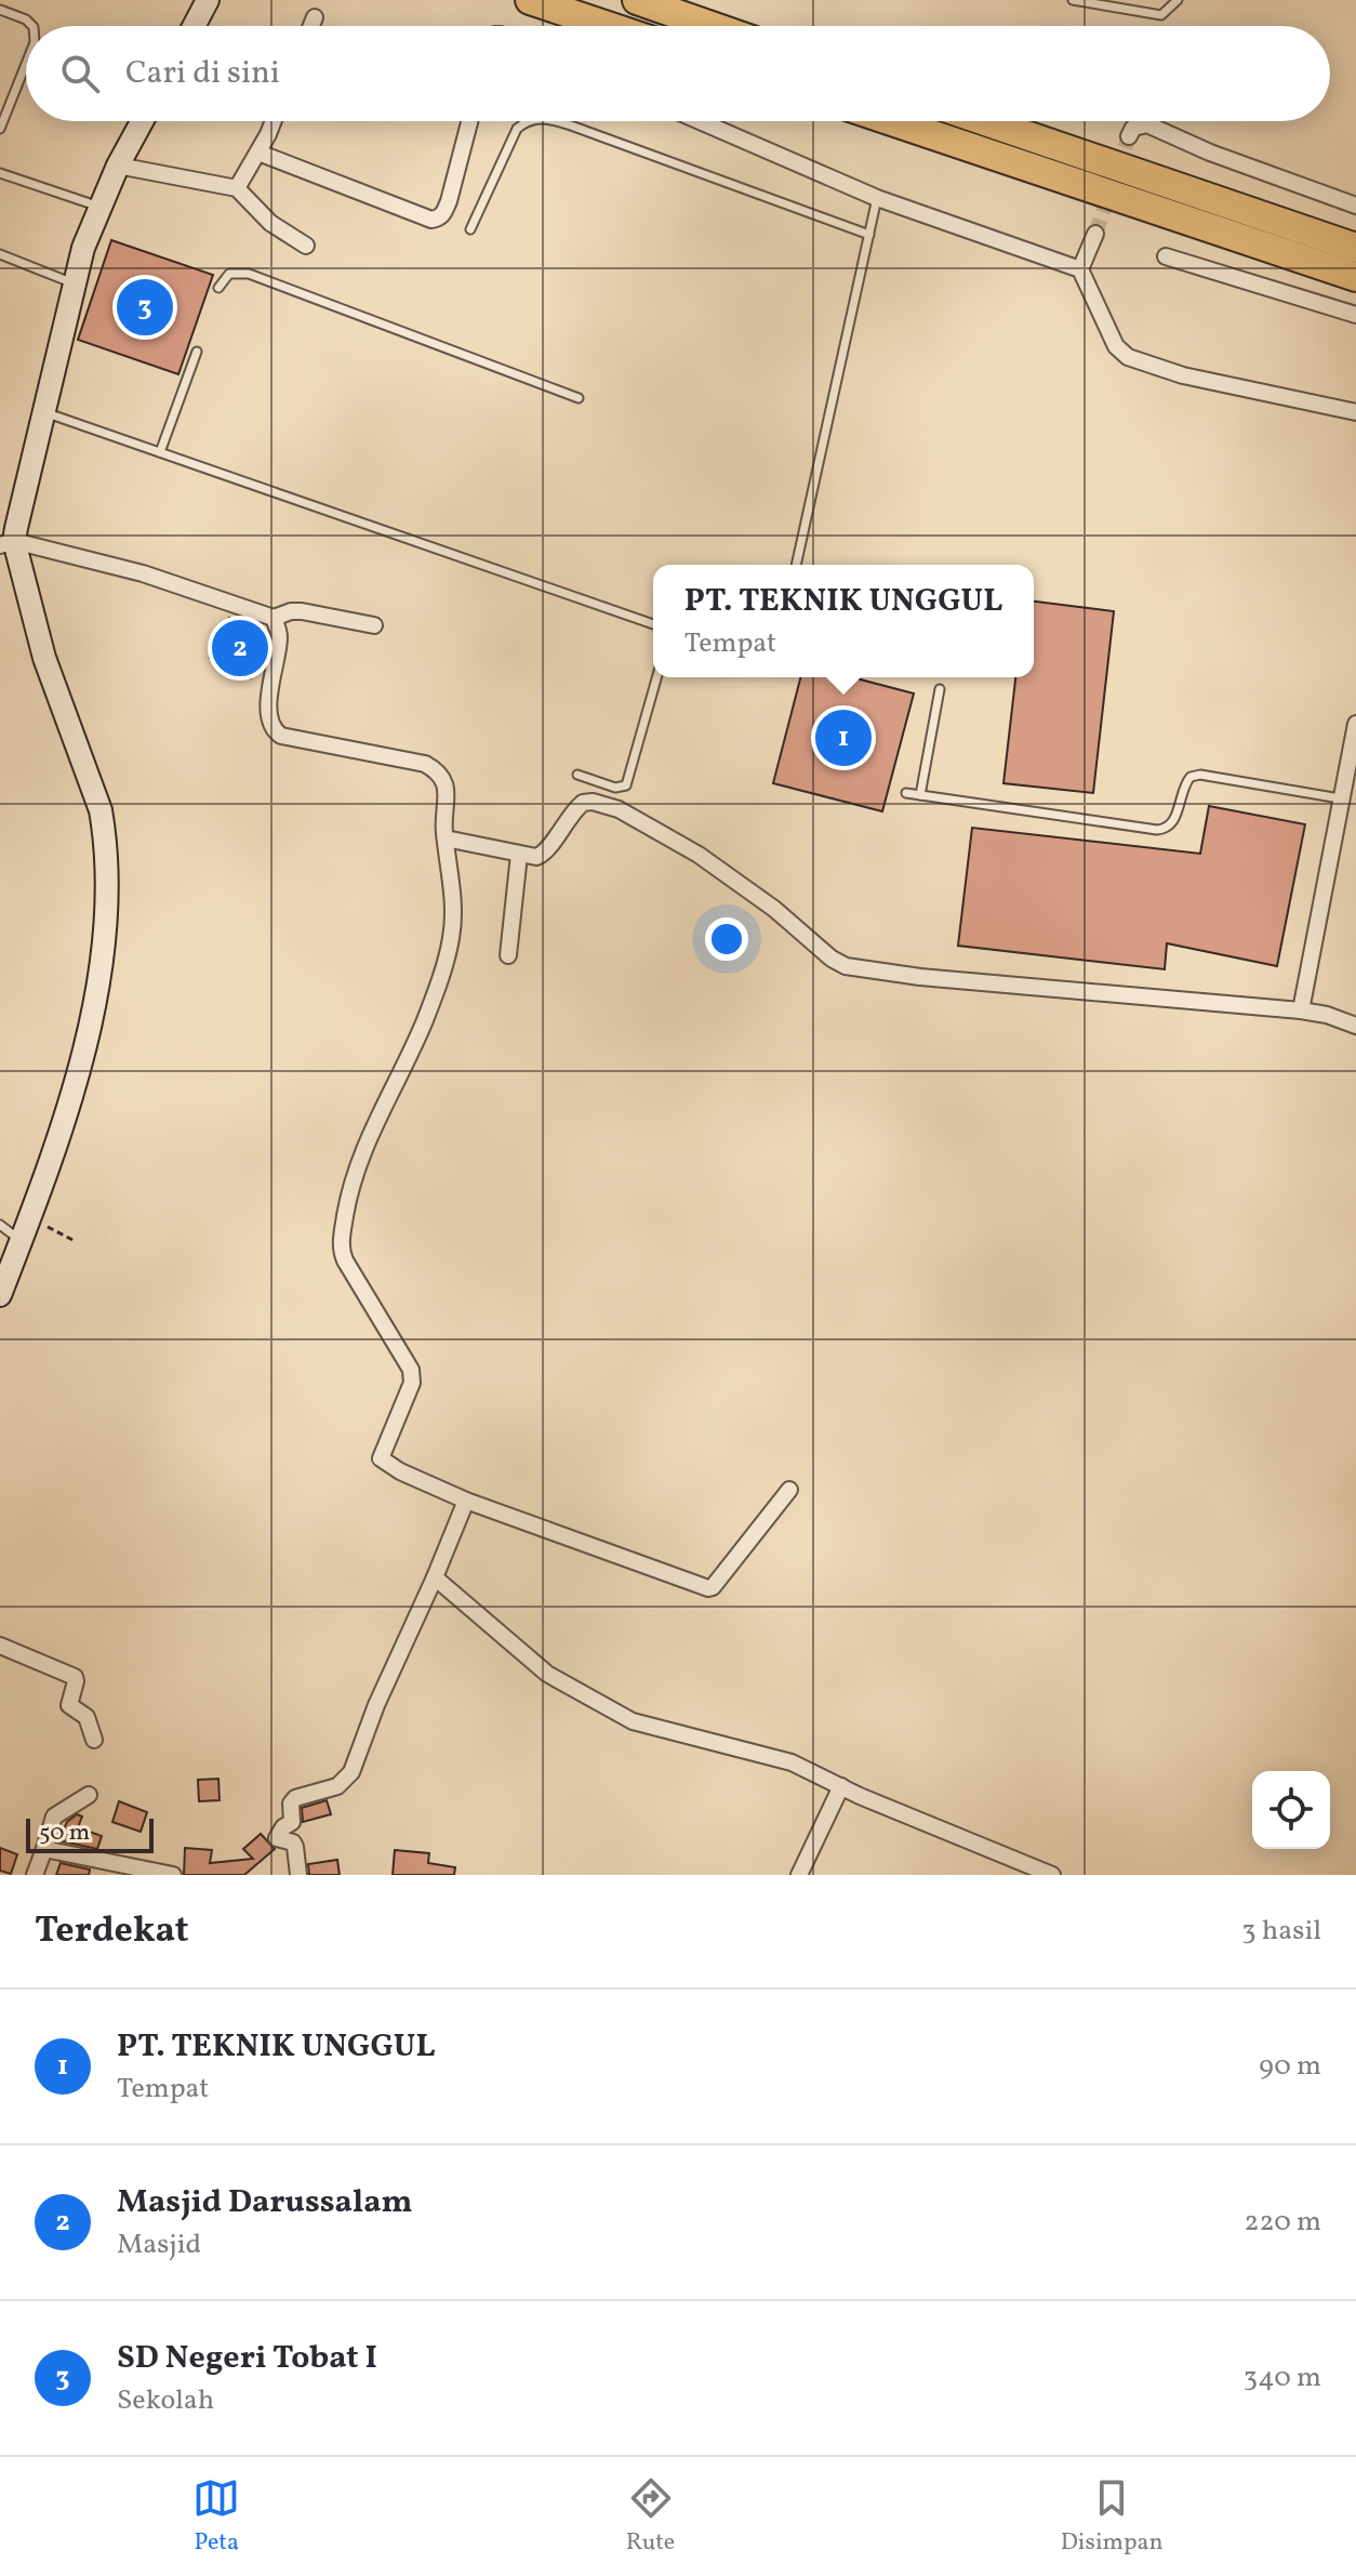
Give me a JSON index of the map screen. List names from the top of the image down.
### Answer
{
  "scale_bar": "50 m",
  "page": {
    "search": "Cari di sini",
    "pins": ["3", "2", "1"],
    "popup": ["PT. TEKNIK UNGGUL", "Tempat"],
    "scale": "50 m",
    "heading": ["Terdekat", "3 hasil"],
    "list": [
      {
        "mark": "1",
        "name": "PT. TEKNIK UNGGUL",
        "note": "Tempat",
        "value": "90 m"
      },
      {
        "mark": "2",
        "name": "Masjid Darussalam",
        "note": "Masjid",
        "value": "220 m"
      },
      {
        "mark": "3",
        "name": "SD Negeri Tobat I",
        "note": "Sekolah",
        "value": "340 m"
      }
    ],
    "nav": ["Peta", "Rute", "Disimpan"]
  }
}
